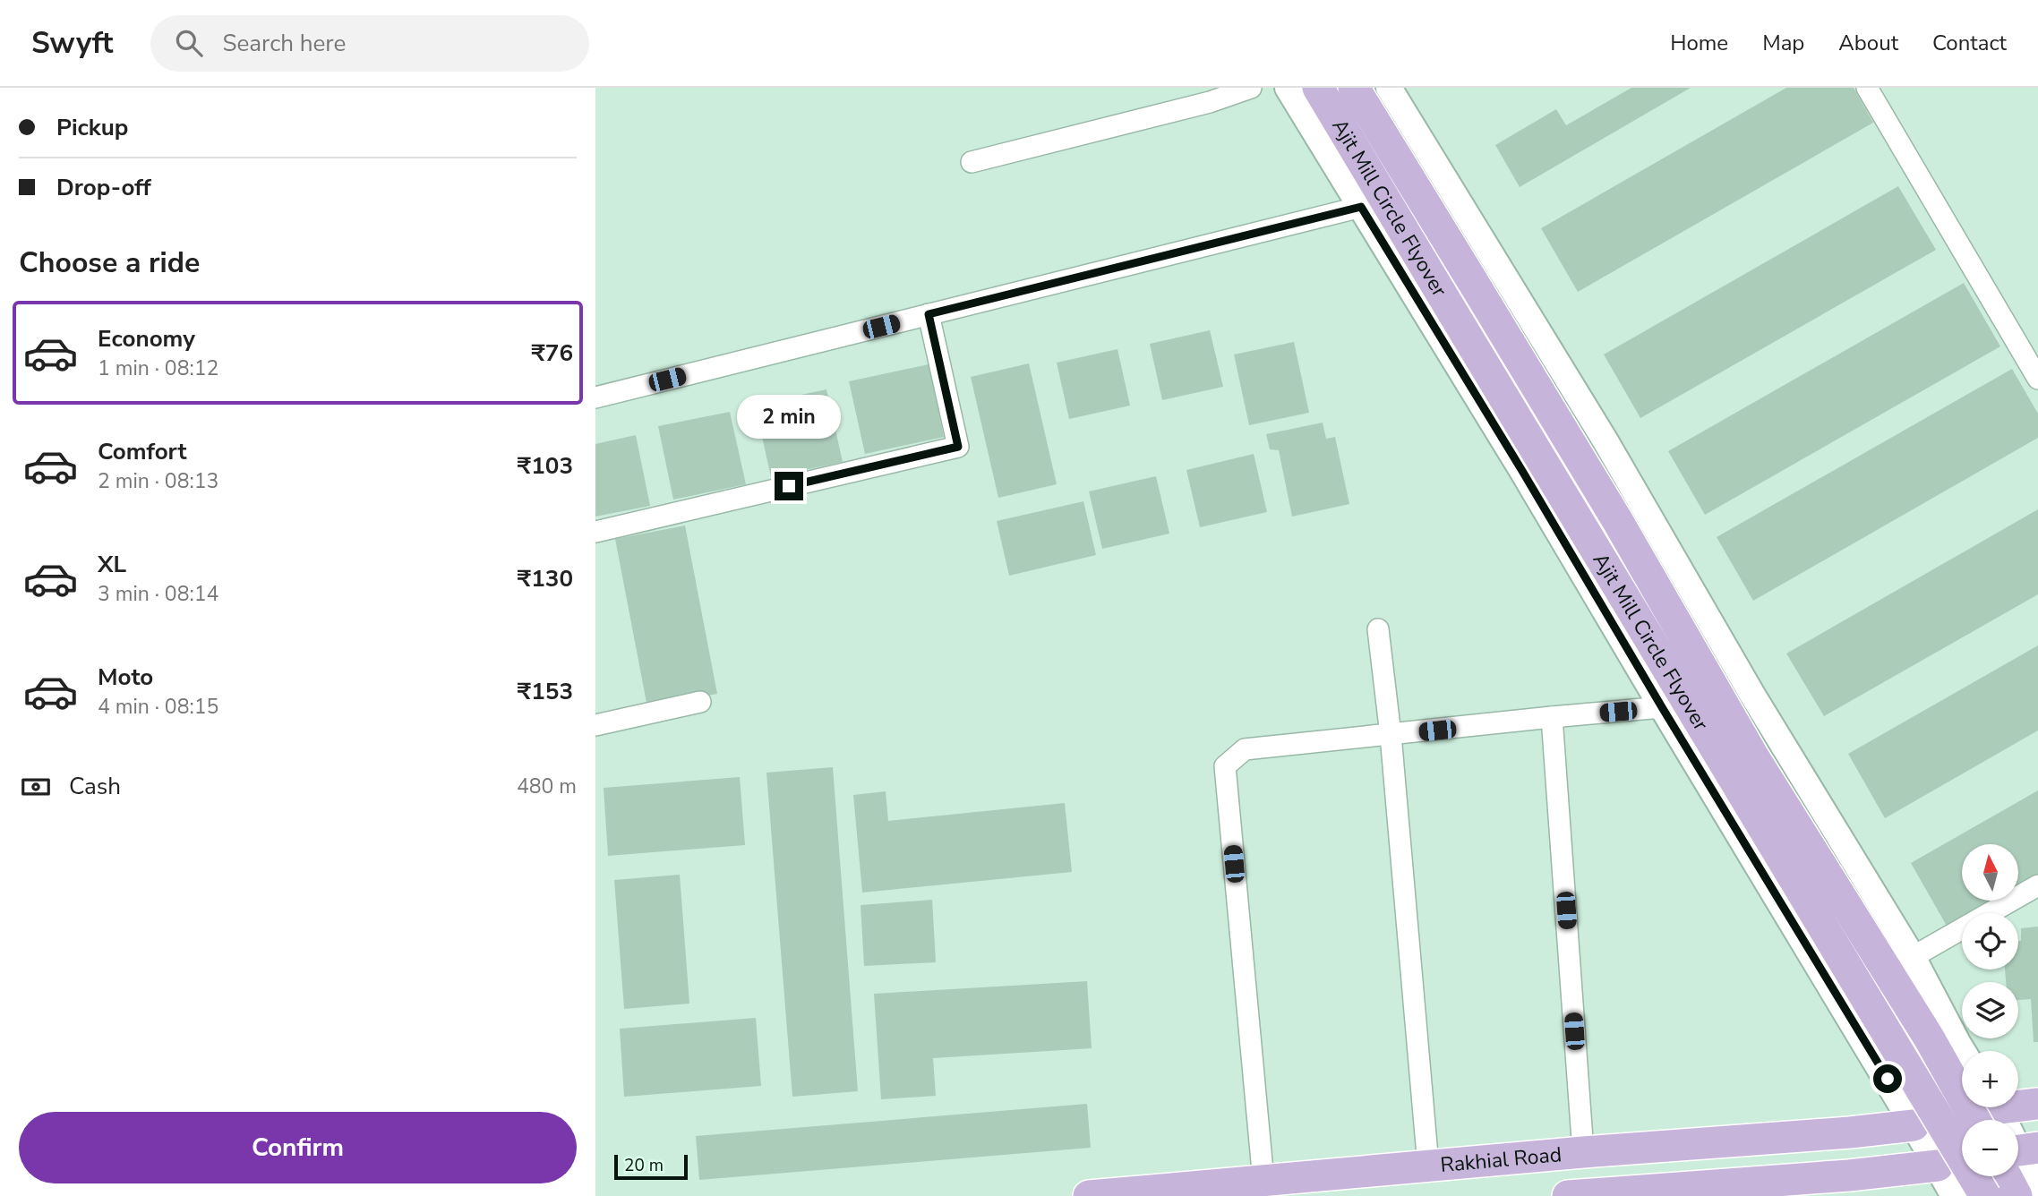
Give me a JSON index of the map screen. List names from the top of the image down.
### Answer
{
  "streets": {
    "main road": ["Ajit Mill Circle Flyover", "Rakhial Road"]
  },
  "scale_bar": "20 m",
  "north": "top",
  "page": {
    "header": "Swyft",
    "search": "Search here",
    "nav": [
      "Home",
      "Map",
      "About",
      "Contact"
    ],
    "banner": ["Pickup", "Drop-off"],
    "heading": "Choose a ride",
    "list": [
      {
        "name": "Economy",
        "note": "1 min · 08:12",
        "value": "₹76"
      },
      {
        "name": "Comfort",
        "note": "2 min · 08:13",
        "value": "₹103"
      },
      {
        "name": "XL",
        "note": "3 min · 08:14",
        "value": "₹130"
      },
      {
        "name": "Moto",
        "note": "4 min · 08:15",
        "value": "₹153"
      }
    ],
    "bubble": "2 min",
    "pay": ["Cash", "480 m"],
    "map_buttons": ["+", "−"],
    "buttons": "Confirm",
    "scale": "20 m"
  }
}
